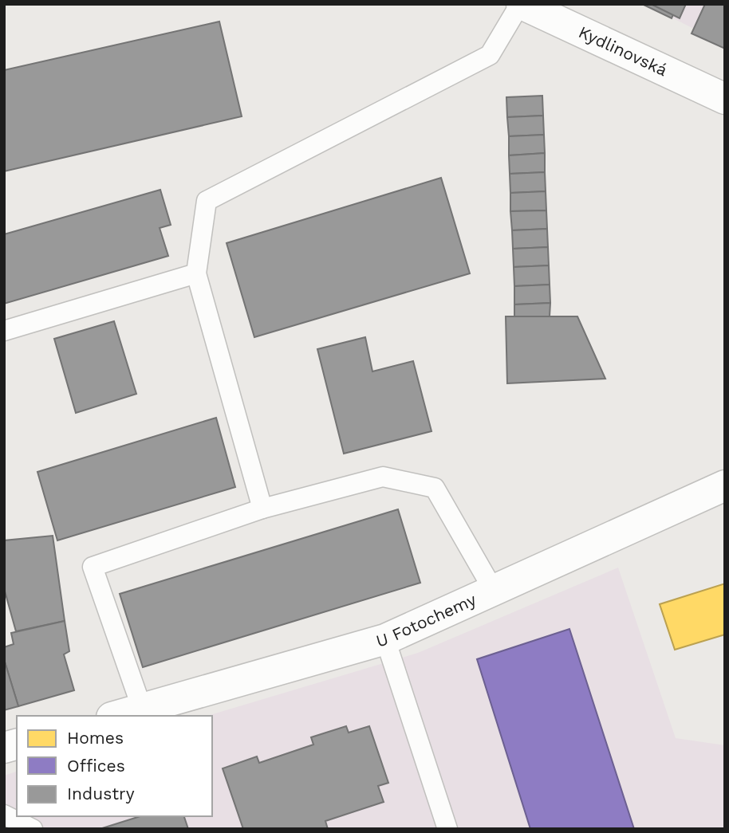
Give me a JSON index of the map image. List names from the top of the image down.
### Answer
{
  "streets": {
    "street": ["Kydlinovská", "U Fotochemy"]
  },
  "legend": ["Homes", "Offices", "Industry"]
}
